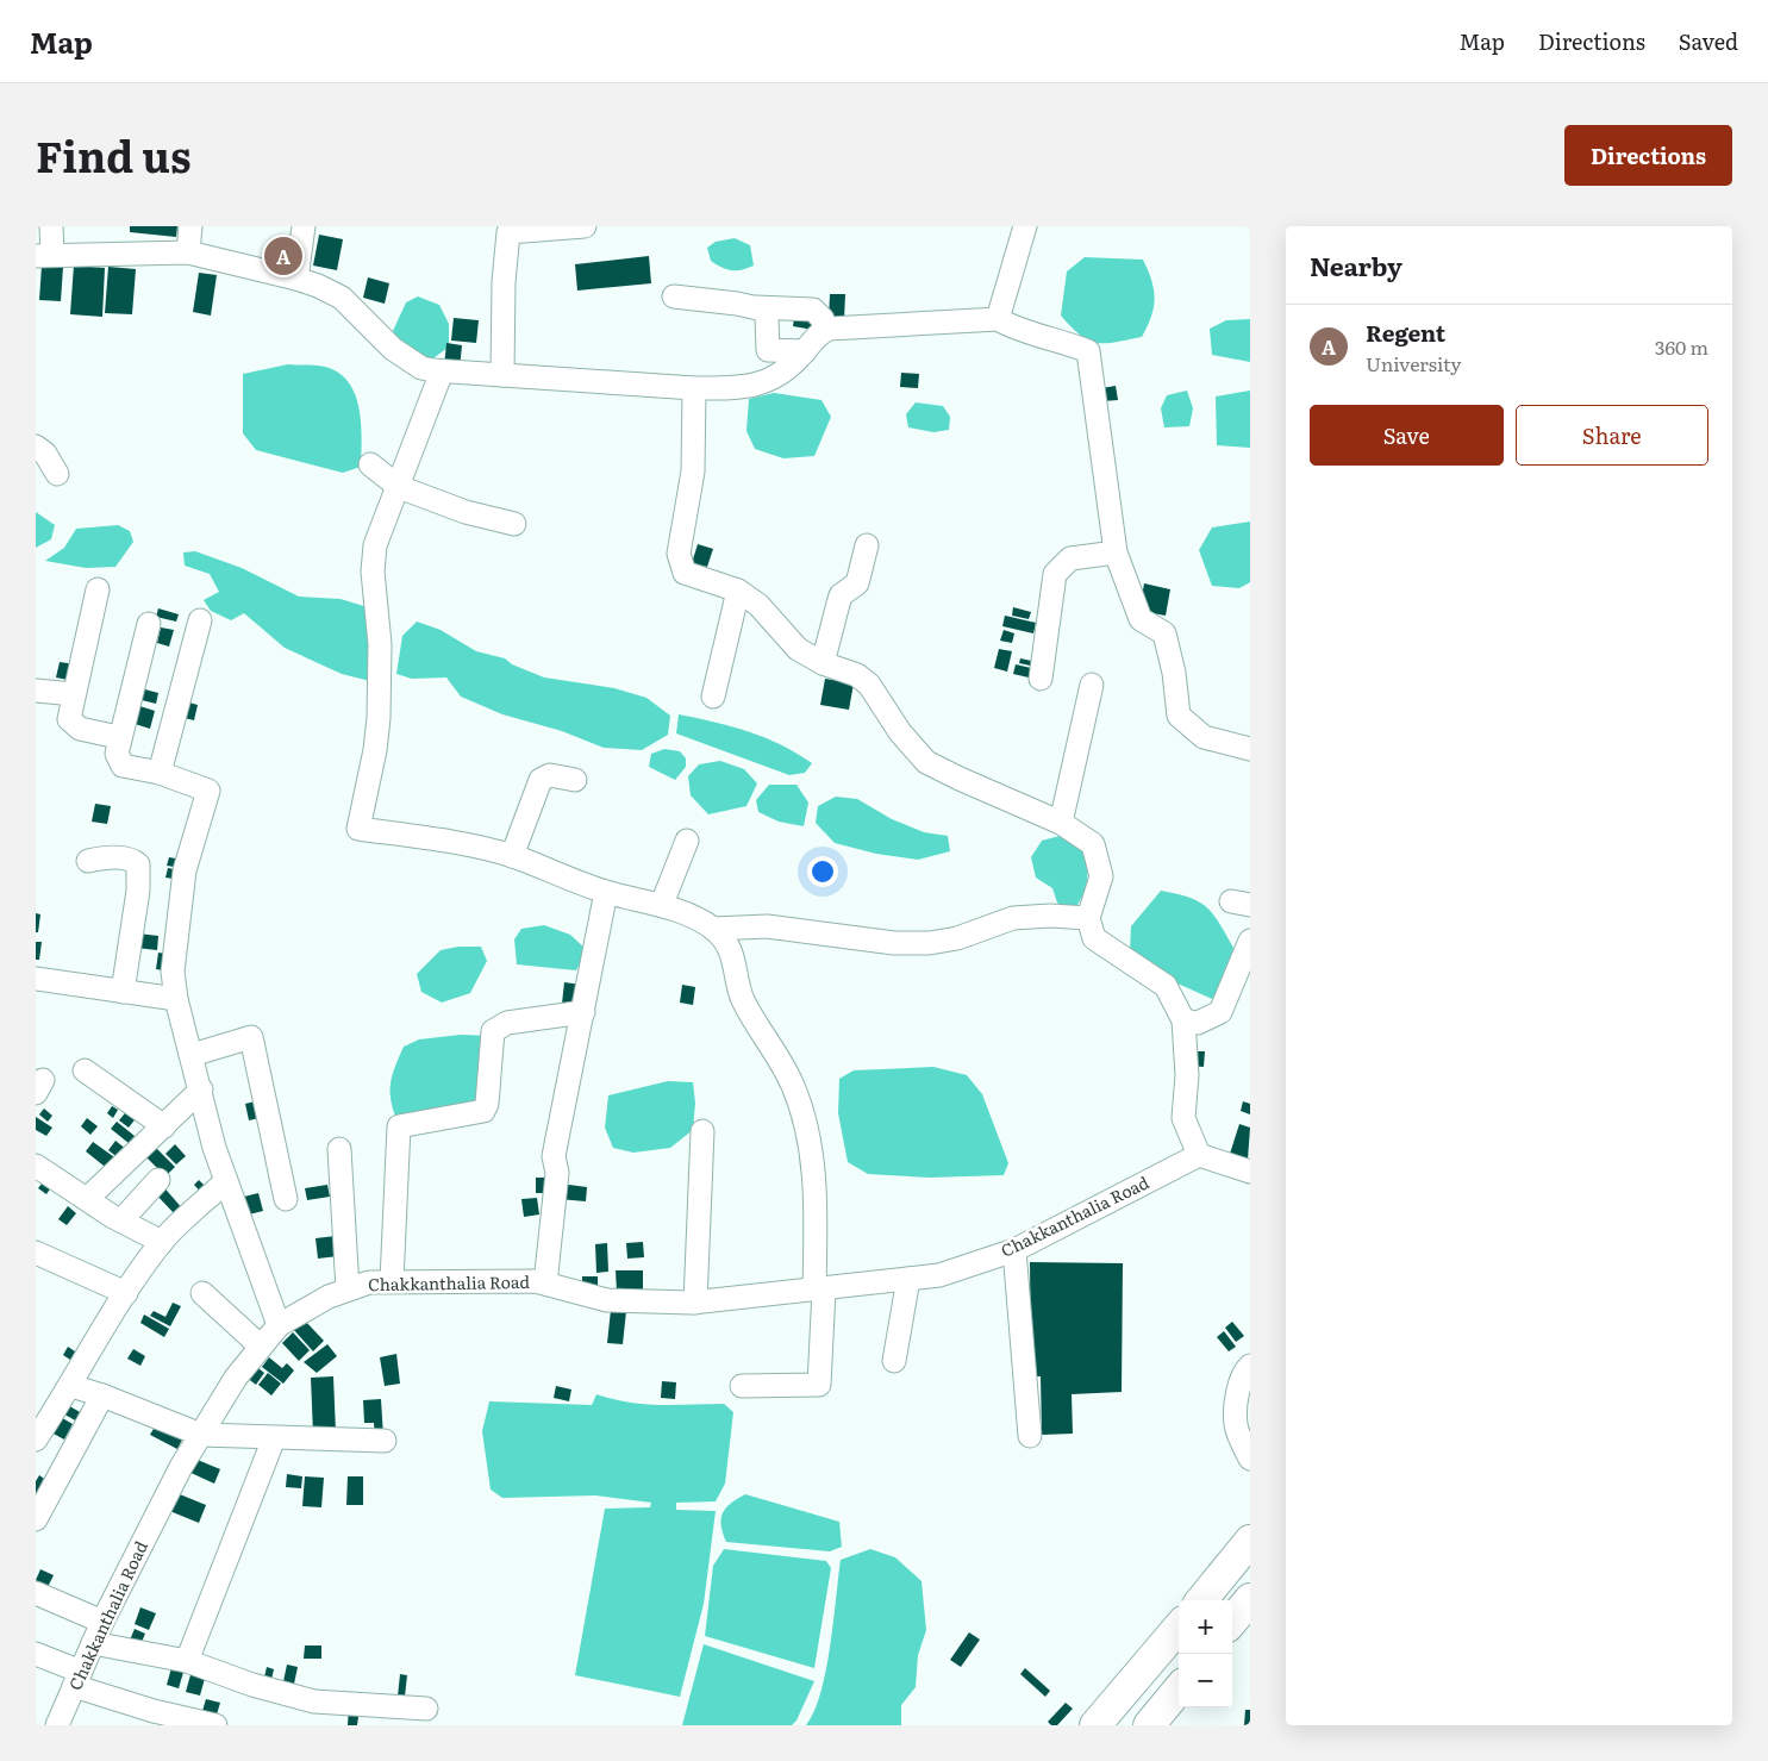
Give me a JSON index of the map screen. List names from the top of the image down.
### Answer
{
  "streets": {
    "street": ["Chakkanthalia Road"]
  },
  "page": {
    "header": "Map",
    "nav": ["Map", "Directions", "Saved"],
    "title": "Find us",
    "buttons": [
      "Directions",
      ["Save", "Share"]
    ],
    "heading": "Nearby",
    "pins": "A",
    "list": [
      {
        "mark": "A",
        "name": "Regent",
        "note": "University",
        "value": "360 m"
      }
    ],
    "map_buttons": ["+", "−"]
  }
}
